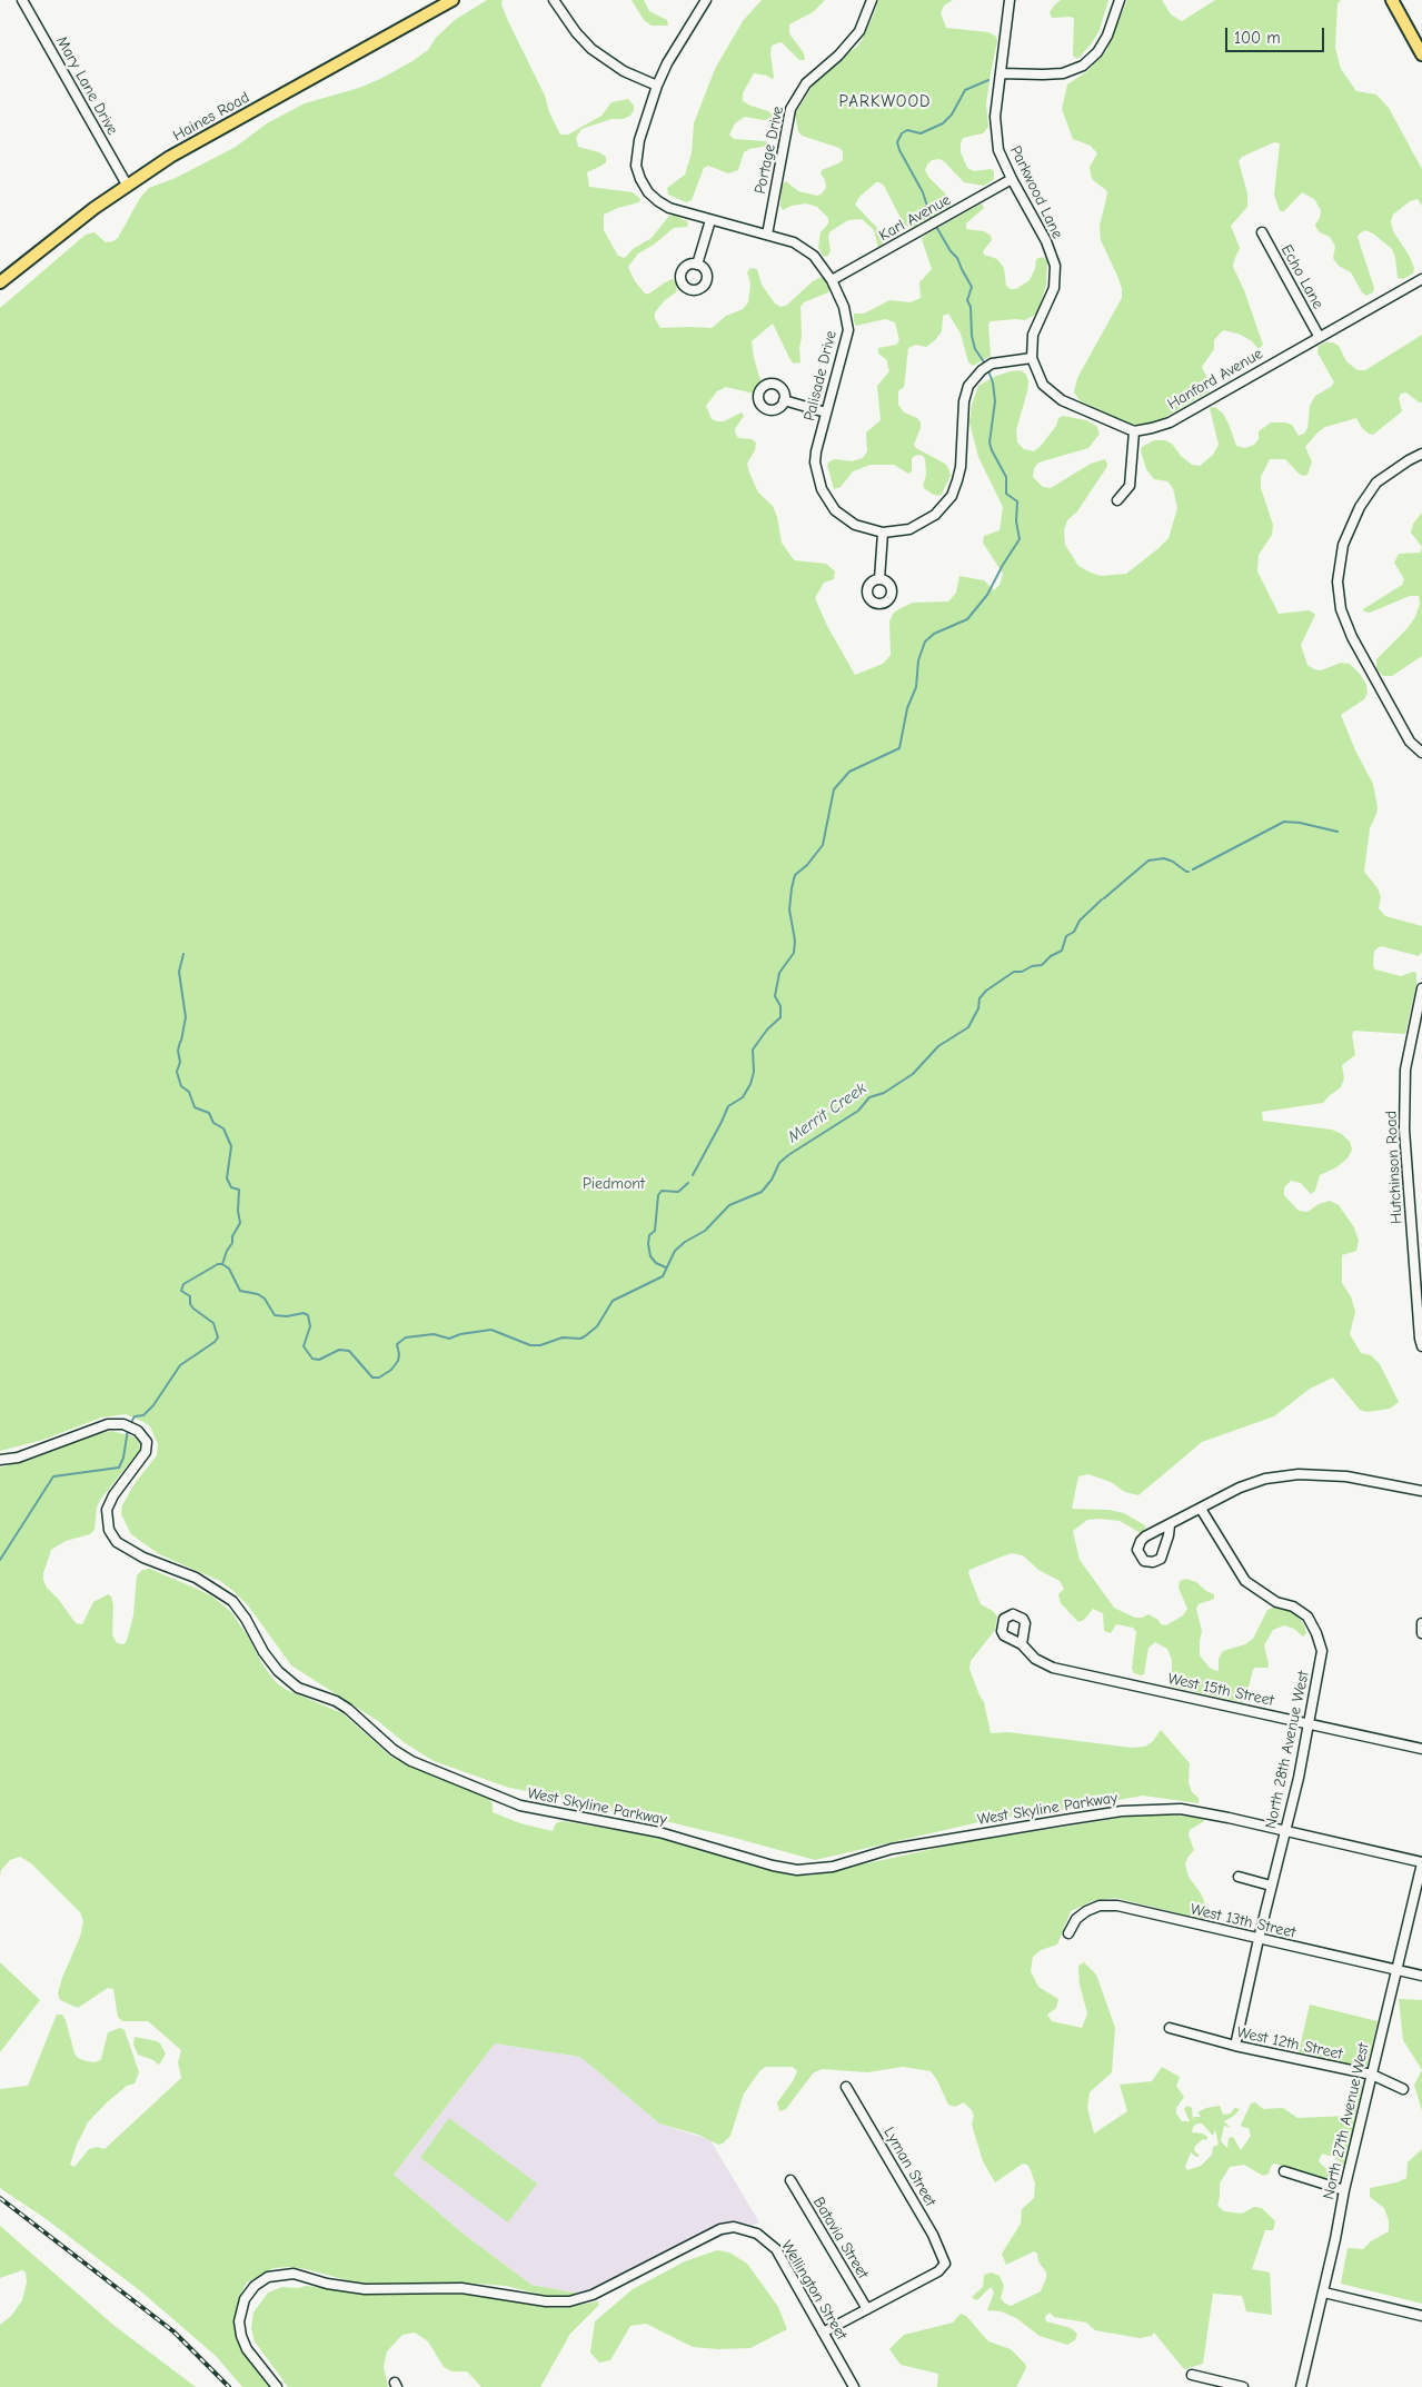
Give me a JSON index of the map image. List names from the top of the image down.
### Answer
{
  "streets": {
    "main road": ["Haines Road"],
    "street": [
      "Mary Lane Drive",
      "Portage Drive",
      "Parkwood Lane",
      "Karl Avenue",
      "Echo Lane",
      "Palisade Drive",
      "Hanford Avenue",
      "Hutchinson Road",
      "West 15th Street",
      "North 28th Avenue West",
      "West Skyline Parkway",
      "West 13th Street",
      "West 12th Street",
      "North 27th Avenue West",
      "Lyman Street",
      "Batavia Street",
      "Wellington Street"
    ]
  },
  "crossings": [
    ["Mary Lane Drive", "Haines Road"],
    ["Portage Drive", "Palisade Drive"],
    ["Parkwood Lane", "Karl Avenue"],
    ["Parkwood Lane", "Palisade Drive"],
    ["Karl Avenue", "Palisade Drive"],
    ["Echo Lane", "Hanford Avenue"],
    ["West 15th Street", "North 28th Avenue West"],
    ["North 28th Avenue West", "West Skyline Parkway"],
    ["North 28th Avenue West", "West 13th Street"],
    ["North 28th Avenue West", "West 12th Street"],
    ["West Skyline Parkway", "North 27th Avenue West"],
    ["West 13th Street", "North 27th Avenue West"],
    ["West 12th Street", "North 27th Avenue West"],
    ["Lyman Street", "Batavia Street"]
  ],
  "districts": ["PARKWOOD"],
  "water": ["Merrit Creek"],
  "parks": ["Piedmont"],
  "scale_bar": "100 m"
}
